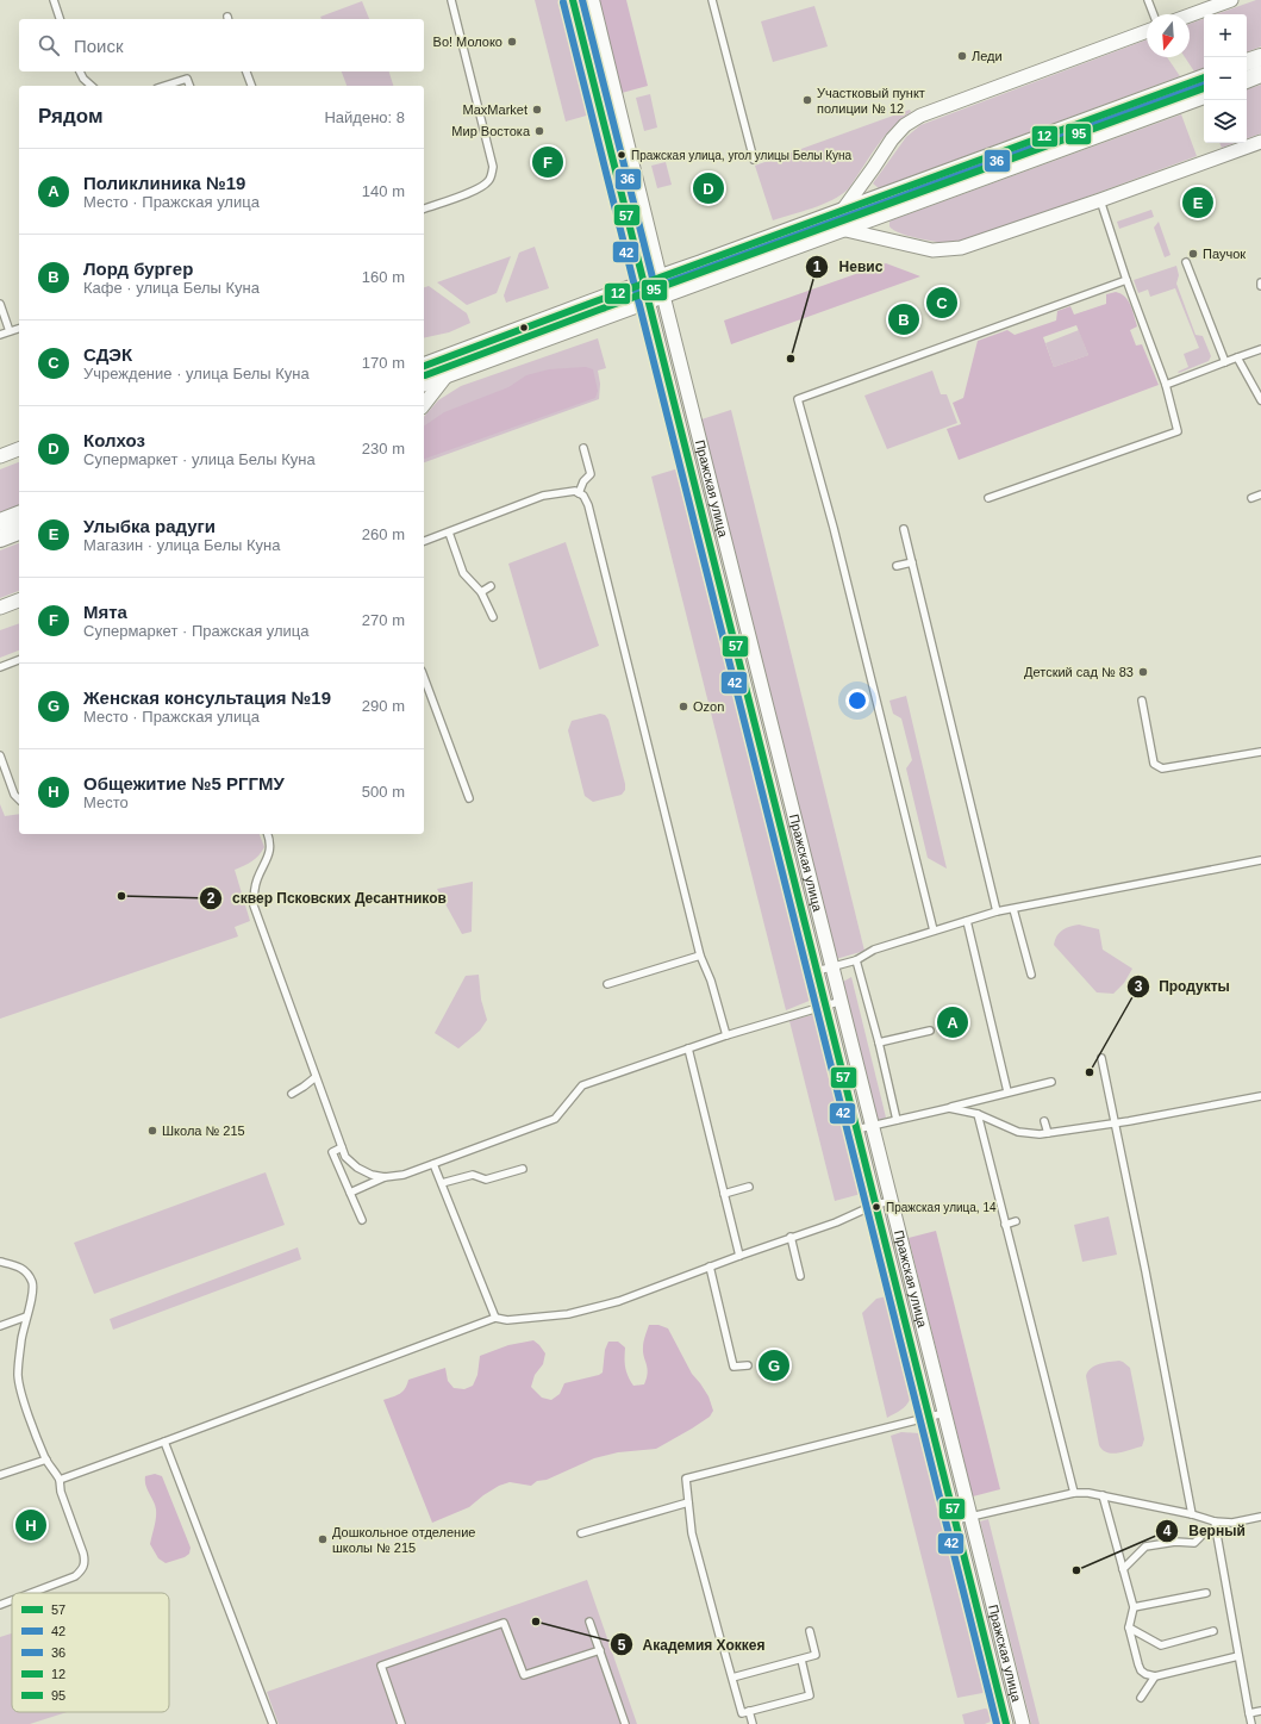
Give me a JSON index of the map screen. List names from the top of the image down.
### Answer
{
  "streets": {
    "street": ["Пражская улица"]
  },
  "places": [
    "Во! Молоко",
    "Леди",
    "Участковый пункт полиции № 12",
    "MaxMarket",
    "Мир Востока",
    "Пражская улица, угол улицы Белы Куна",
    "Паучок",
    "Невис",
    "Детский сад № 83",
    "Ozon",
    "сквер Псковских Десантников",
    "Продукты",
    "Школа № 215",
    "Пражская улица, 14",
    "Дошкольное отделение школы № 215",
    "Верный",
    "Академия Хоккея"
  ],
  "lines": [
    "transit line 57",
    "transit line 36",
    "transit line 42",
    "transit line 12",
    "transit line 95"
  ],
  "legend": [
    "57",
    "42",
    "36",
    "12",
    "95"
  ],
  "north": "bottom",
  "page": {
    "map_buttons": ["+", "−"],
    "search": "Поиск",
    "heading": ["Рядом", "Найдено: 8"],
    "pins": [
      "F",
      "D",
      "E",
      "C",
      "B",
      "A",
      "G",
      "H"
    ],
    "list": [
      {
        "mark": "A",
        "name": "Поликлиника №19",
        "note": "Место · Пражская улица",
        "value": "140 m"
      },
      {
        "mark": "B",
        "name": "Лорд бургер",
        "note": "Кафе · улица Белы Куна",
        "value": "160 m"
      },
      {
        "mark": "C",
        "name": "СДЭК",
        "note": "Учреждение · улица Белы Куна",
        "value": "170 m"
      },
      {
        "mark": "D",
        "name": "Колхоз",
        "note": "Супермаркет · улица Белы Куна",
        "value": "230 m"
      },
      {
        "mark": "E",
        "name": "Улыбка радуги",
        "note": "Магазин · улица Белы Куна",
        "value": "260 m"
      },
      {
        "mark": "F",
        "name": "Мята",
        "note": "Супермаркет · Пражская улица",
        "value": "270 m"
      },
      {
        "mark": "G",
        "name": "Женская консультация №19",
        "note": "Место · Пражская улица",
        "value": "290 m"
      },
      {
        "mark": "H",
        "name": "Общежитие №5 РГГМУ",
        "note": "Место",
        "value": "500 m"
      }
    ]
  }
}
